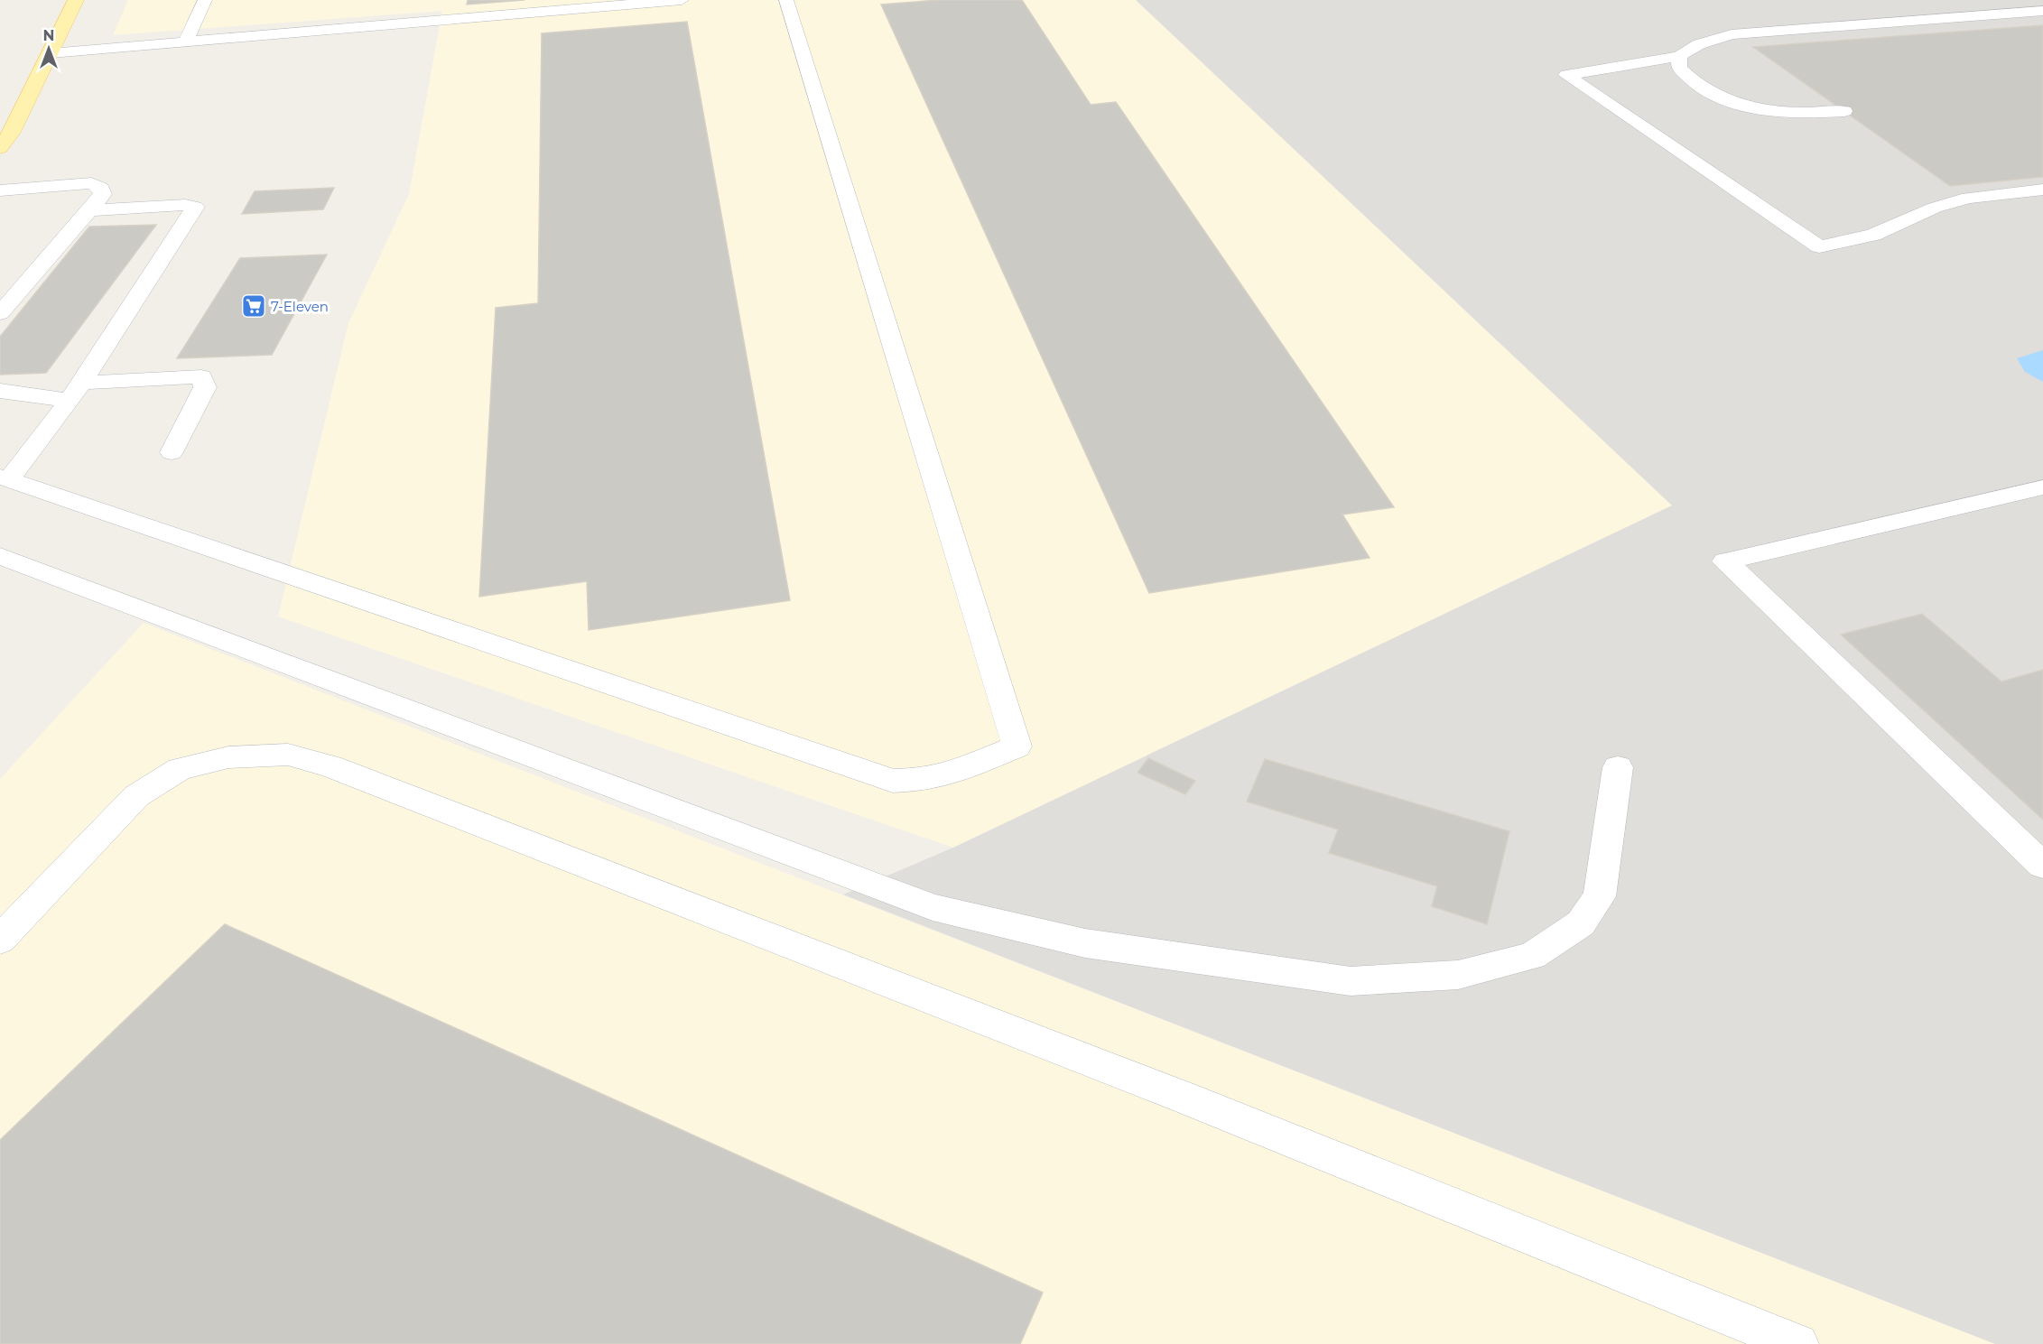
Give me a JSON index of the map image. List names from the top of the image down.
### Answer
{
  "places": {
    "supermarket": ["7-Eleven"]
  },
  "north": "top"
}
